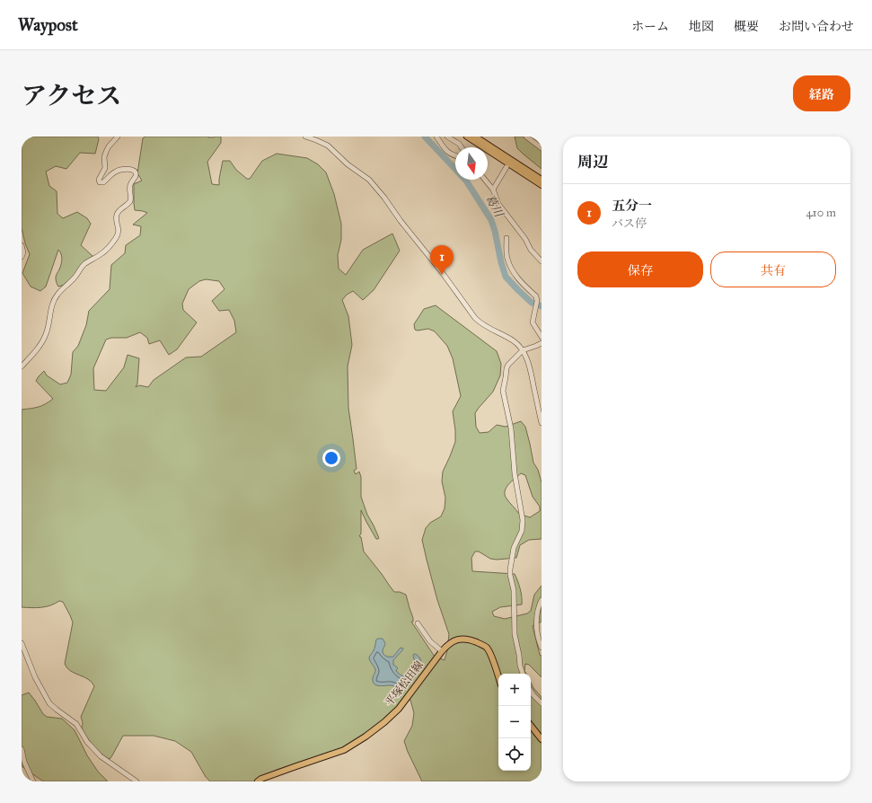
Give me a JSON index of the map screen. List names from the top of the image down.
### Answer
{
  "streets": {
    "main road": ["平塚松田線"]
  },
  "water": ["葛川"],
  "north": "bottom",
  "page": {
    "header": "Waypost",
    "nav": [
      "ホーム",
      "地図",
      "概要",
      "お問い合わせ"
    ],
    "title": "アクセス",
    "buttons": [
      "経路",
      ["保存", "共有"]
    ],
    "heading": "周辺",
    "list": [
      {
        "mark": "1",
        "name": "五分一",
        "note": "バス停",
        "value": "410 m"
      }
    ],
    "pins": "1",
    "map_buttons": ["+", "−"]
  }
}
